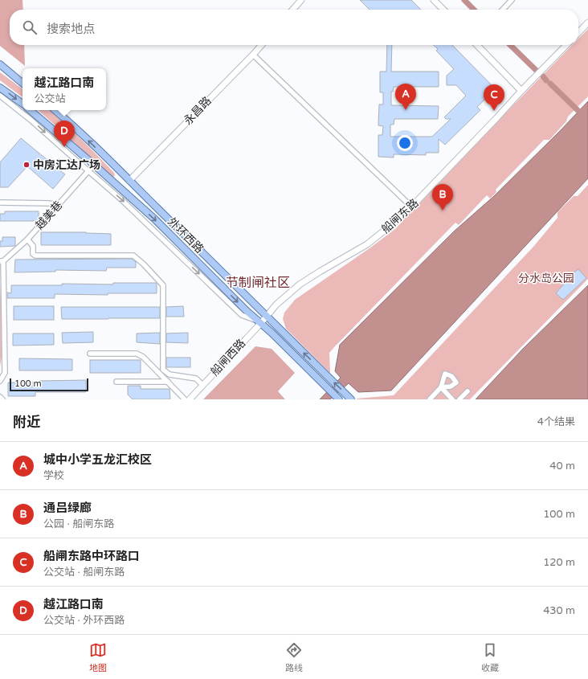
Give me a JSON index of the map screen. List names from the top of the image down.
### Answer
{
  "streets": {
    "main road": ["外环西路"],
    "street": [
      "永昌路",
      "越美巷",
      "船闸东路",
      "船闸西路"
    ]
  },
  "crossings": [
    ["永昌路", "外环西路"],
    ["越美巷", "外环西路"],
    ["船闸东路", "外环西路"],
    ["船闸东路", "船闸西路"],
    ["外环西路", "船闸西路"]
  ],
  "districts": ["节制闸社区"],
  "parks": ["分水岛公园"],
  "places": ["中房汇达广场"],
  "scale_bar": "100 m",
  "page": {
    "search": "搜索地点",
    "popup": ["越江路口南", "公交站"],
    "pins": [
      "A",
      "C",
      "D",
      "B"
    ],
    "scale": "100 m",
    "heading": ["附近", "4个结果"],
    "list": [
      {
        "mark": "A",
        "name": "城中小学五龙汇校区",
        "note": "学校",
        "value": "40 m"
      },
      {
        "mark": "B",
        "name": "通吕绿廊",
        "note": "公园 · 船闸东路",
        "value": "100 m"
      },
      {
        "mark": "C",
        "name": "船闸东路中环路口",
        "note": "公交站 · 船闸东路",
        "value": "120 m"
      },
      {
        "mark": "D",
        "name": "越江路口南",
        "note": "公交站 · 外环西路",
        "value": "430 m"
      }
    ],
    "nav": ["地图", "路线", "收藏"]
  }
}
